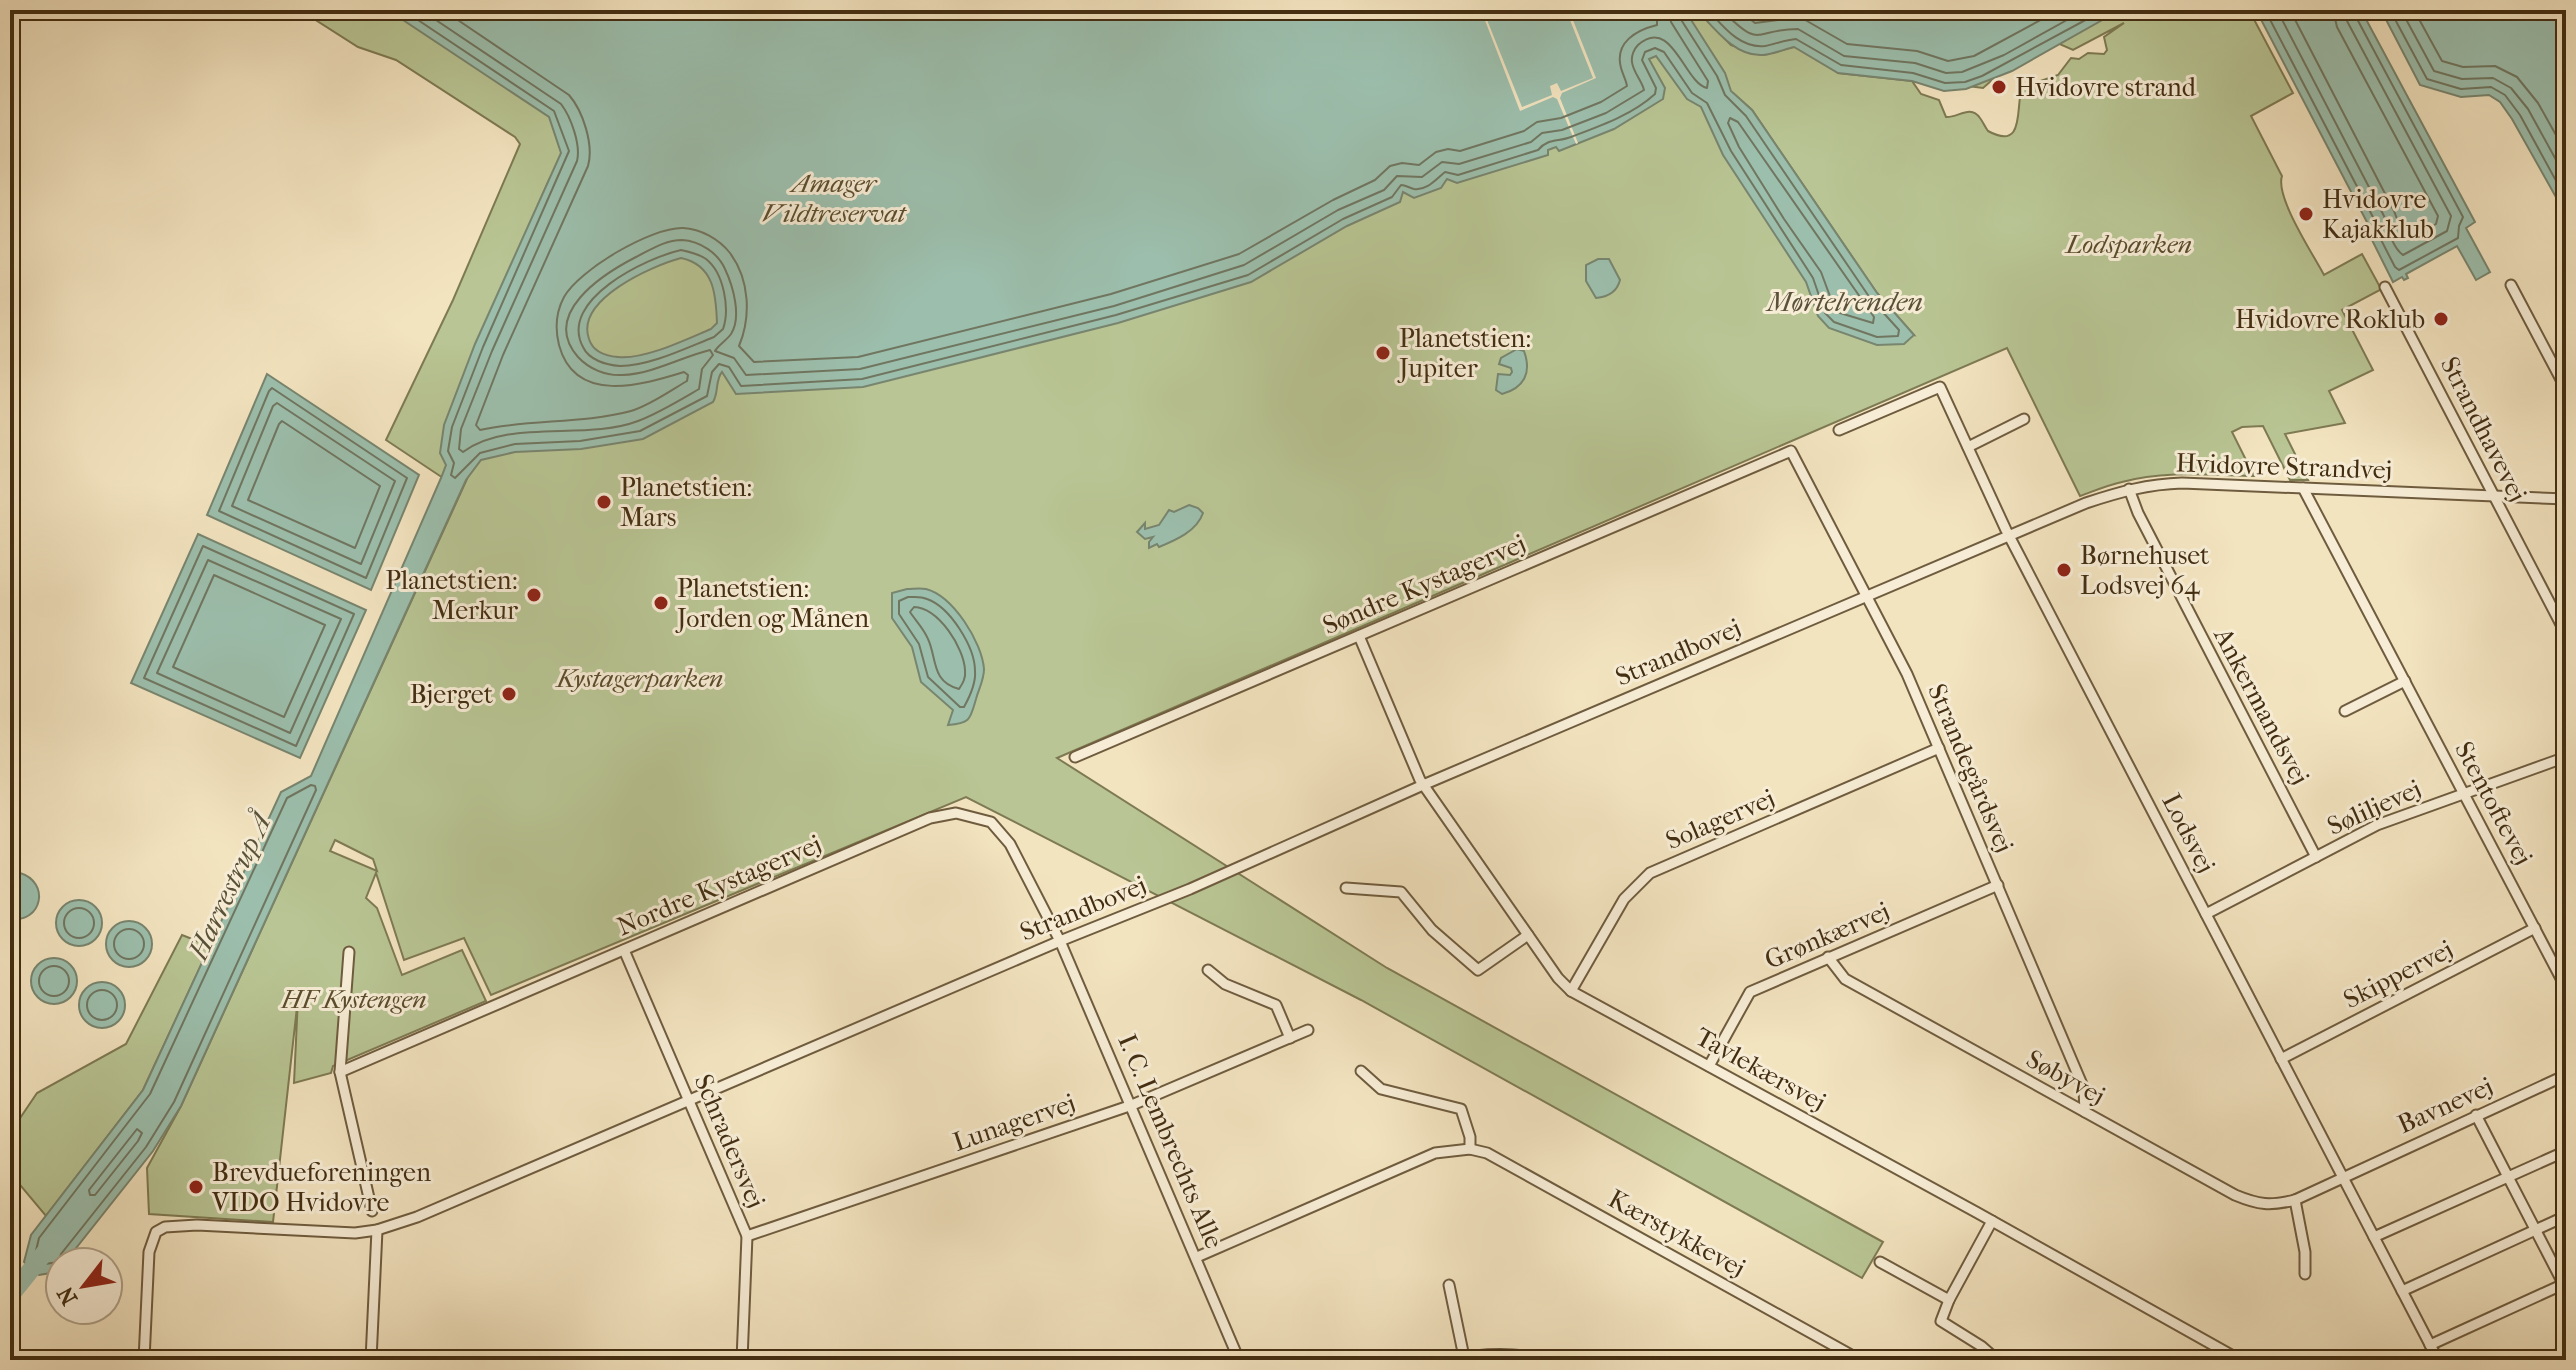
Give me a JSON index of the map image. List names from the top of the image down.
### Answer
{
  "streets": {
    "street": [
      "Strandhavevej",
      "Hvidovre Strandvej",
      "Søndre Kystagervej",
      "Strandbovej",
      "Ankermandsvej",
      "Strandegårdsvej",
      "Stentoftevej",
      "Søliljevej",
      "Solagervej",
      "Lodsvej",
      "Nordre Kystagervej",
      "Grønkærvej",
      "Skippervej",
      "Tavlekærsvej",
      "Søbyvej",
      "Bavnevej",
      "Lunagervej",
      "Schradersvej",
      "I. C. Lembrechts Alle",
      "Kærstykkevej"
    ]
  },
  "crossings": [
    ["Strandhavevej", "Hvidovre Strandvej"],
    ["Hvidovre Strandvej", "Strandbovej"],
    ["Hvidovre Strandvej", "Ankermandsvej"],
    ["Hvidovre Strandvej", "Stentoftevej"],
    ["Hvidovre Strandvej", "Lodsvej"],
    ["Søndre Kystagervej", "Strandegårdsvej"],
    ["Søndre Kystagervej", "Tavlekærsvej"],
    ["Strandbovej", "Strandegårdsvej"],
    ["Strandbovej", "Lodsvej"],
    ["Strandbovej", "Nordre Kystagervej"],
    ["Strandbovej", "Tavlekærsvej"],
    ["Strandbovej", "Schradersvej"],
    ["Strandbovej", "I. C. Lembrechts Alle"],
    ["Ankermandsvej", "Søliljevej"],
    ["Strandegårdsvej", "Solagervej"],
    ["Strandegårdsvej", "Grønkærvej"],
    ["Strandegårdsvej", "Søbyvej"],
    ["Stentoftevej", "Søliljevej"],
    ["Stentoftevej", "Skippervej"],
    ["Søliljevej", "Lodsvej"],
    ["Solagervej", "Tavlekærsvej"],
    ["Lodsvej", "Skippervej"],
    ["Lodsvej", "Søbyvej"],
    ["Lodsvej", "Bavnevej"],
    ["Nordre Kystagervej", "Schradersvej"],
    ["Nordre Kystagervej", "I. C. Lembrechts Alle"],
    ["Grønkærvej", "Tavlekærsvej"],
    ["Grønkærvej", "Søbyvej"],
    ["Søbyvej", "Bavnevej"],
    ["Lunagervej", "Schradersvej"],
    ["Lunagervej", "I. C. Lembrechts Alle"]
  ],
  "water": ["Mørtelrenden", "Harrestrup Å"],
  "parks": [
    "Amager Vildtreservat",
    "Lodsparken",
    "Kystagerparken",
    "HF Kystengen"
  ],
  "places": [
    "Hvidovre strand",
    "Hvidovre Kajakklub",
    "Hvidovre Roklub",
    "Planetstien: Jupiter",
    "Planetstien: Mars",
    "Børnehuset Lodsvej 64",
    "Planetstien: Merkur",
    "Planetstien: Jorden og Månen",
    "Bjerget",
    "Brevdueforeningen VIDO Hvidovre"
  ],
  "north": "bottom left"
}
